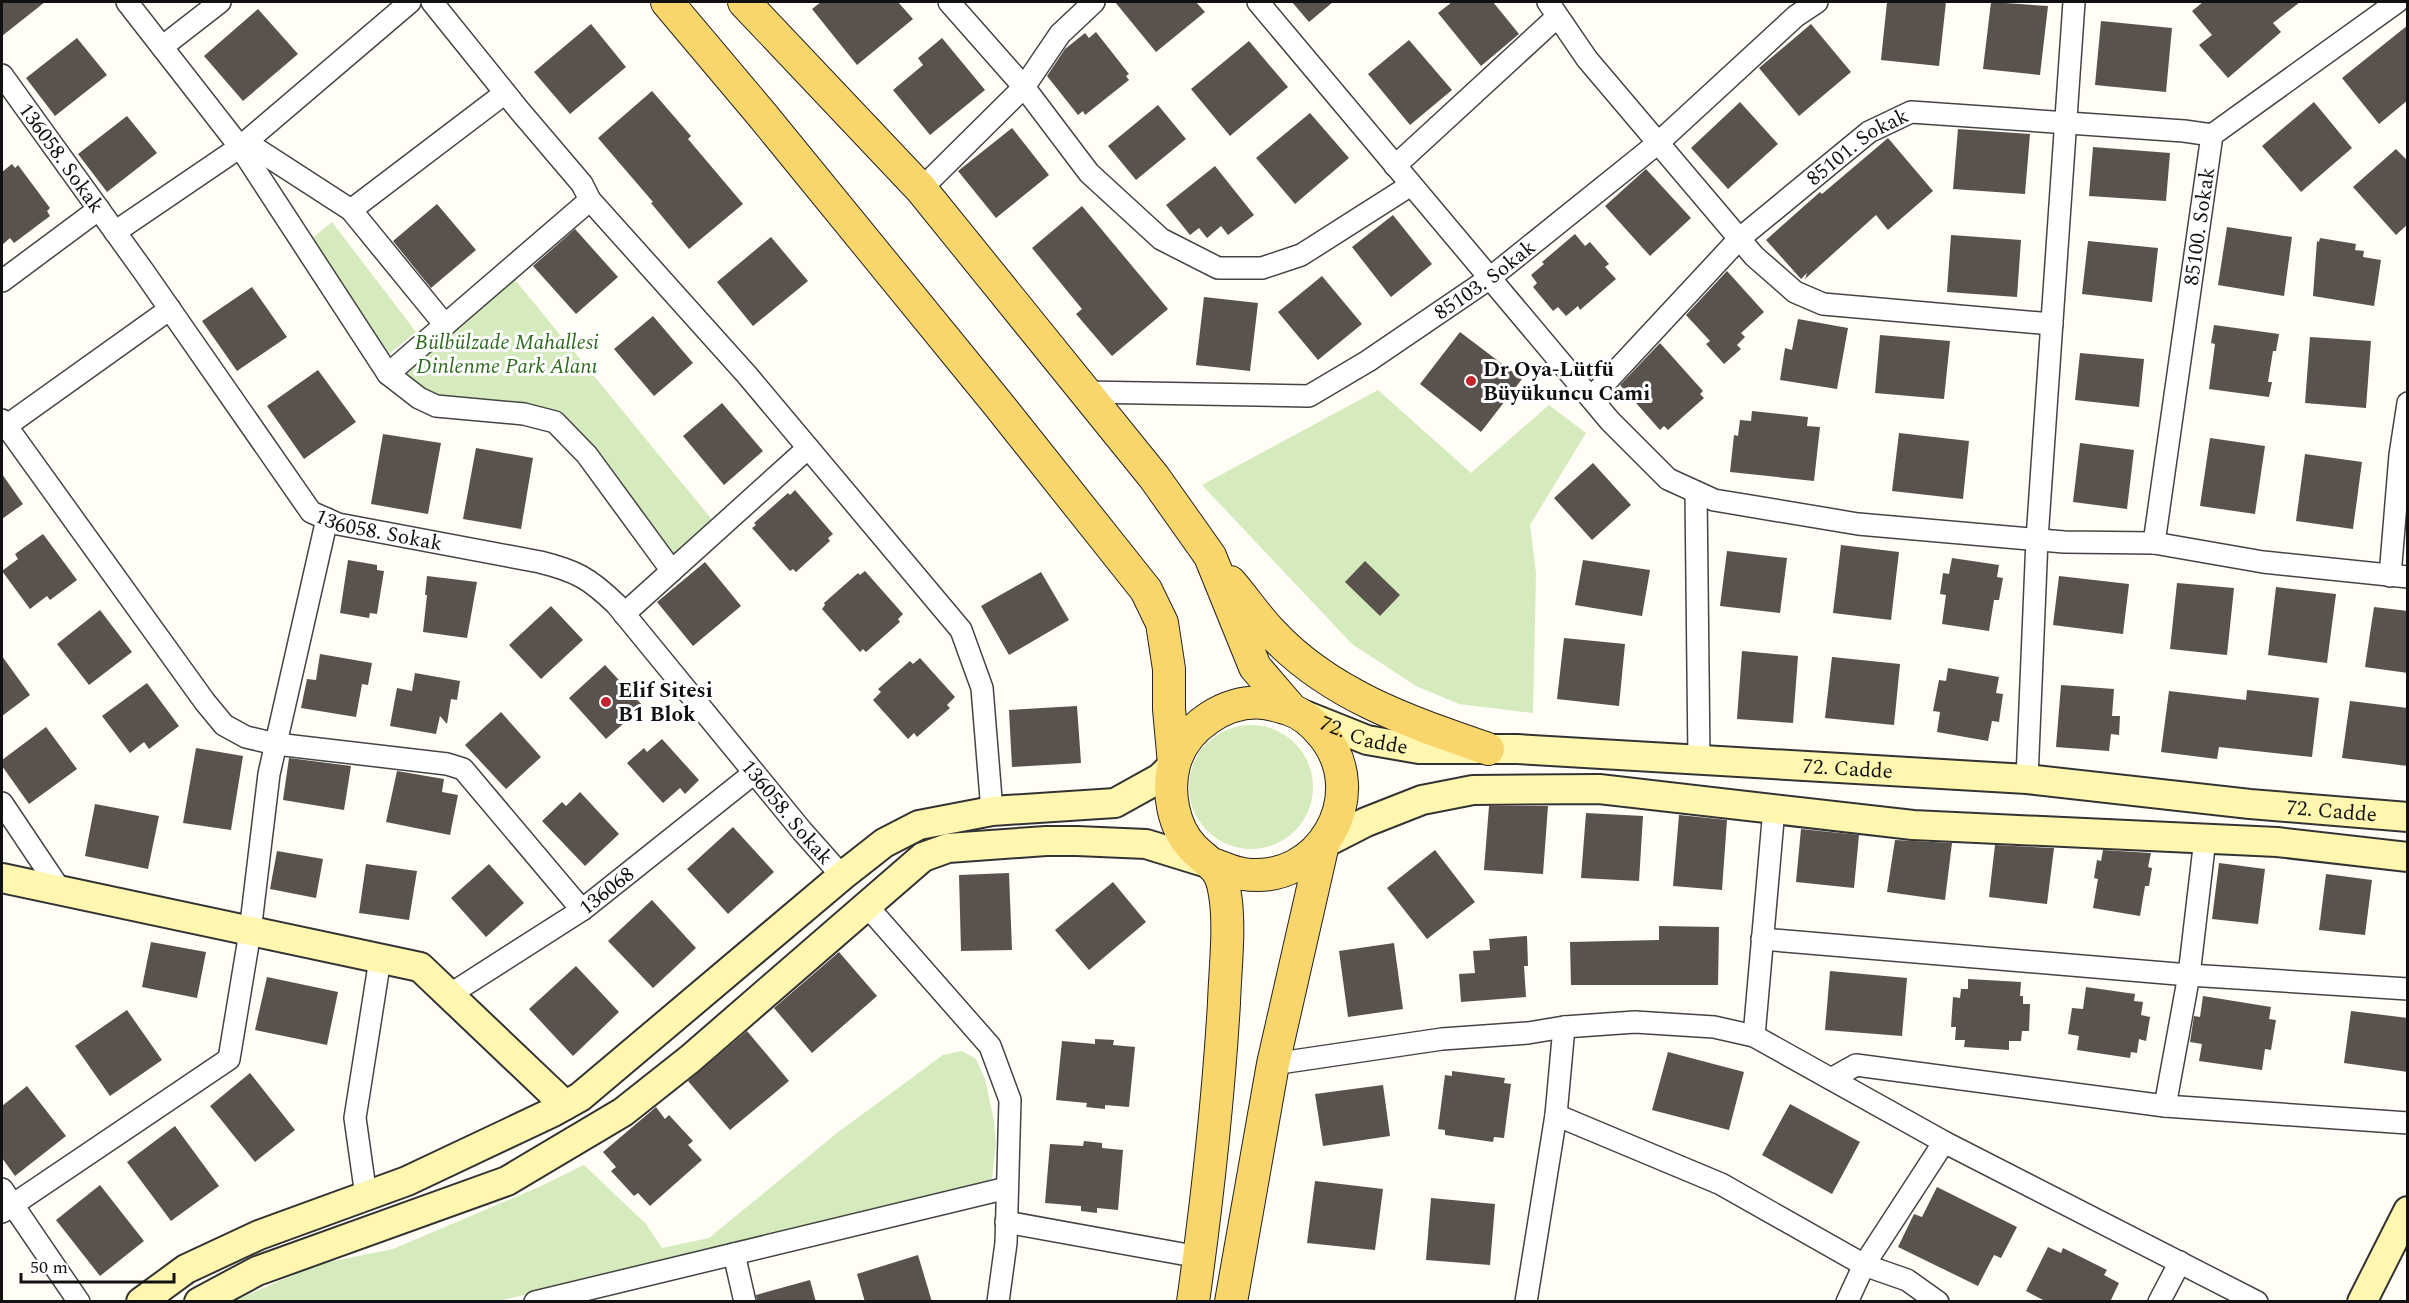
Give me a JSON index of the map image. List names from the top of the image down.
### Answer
{
  "streets": {
    "main road": ["72. Cadde"],
    "street": [
      "85101. Sokak",
      "136058. Sokak",
      "85100. Sokak",
      "85103. Sokak",
      "136068"
    ]
  },
  "crossings": [
    ["85101. Sokak", "85100. Sokak"],
    ["136058. Sokak", "136068"]
  ],
  "parks": ["Bülbülzade Mahallesi Dinlenme Park Alanı"],
  "places": ["Dr Oya-Lütfü Büyükuncu Cami", "Elif Sitesi B1 Blok"],
  "scale_bar": "50 m"
}
